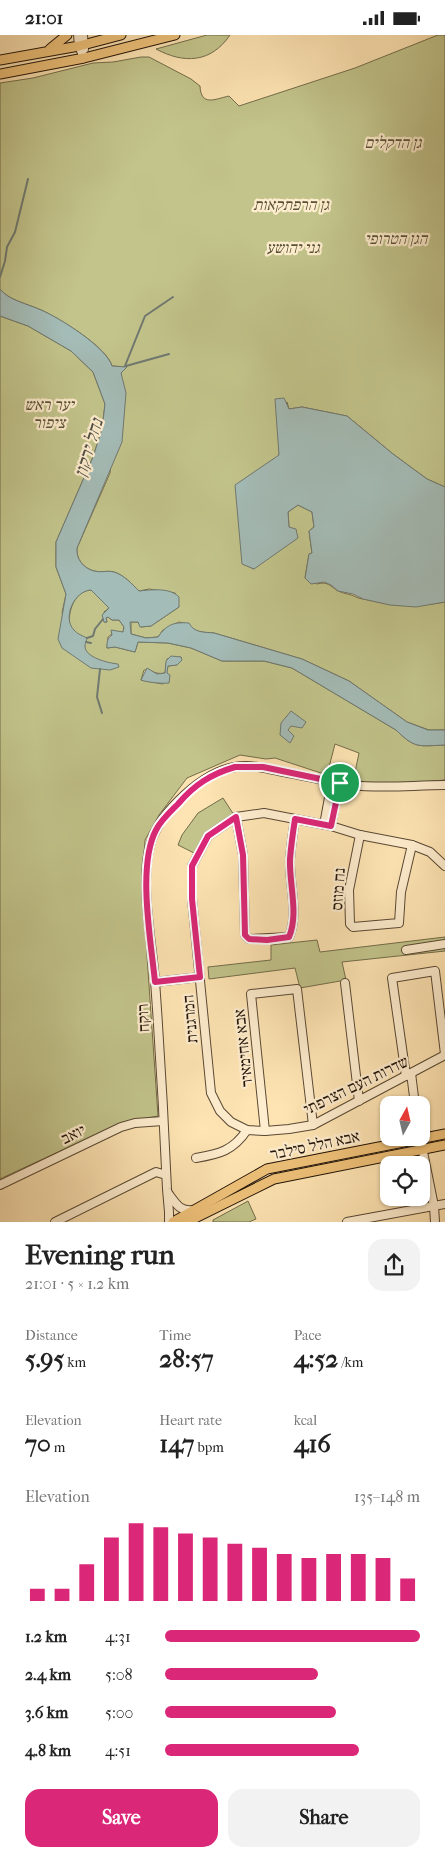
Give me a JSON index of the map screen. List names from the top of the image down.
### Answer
{
  "streets": {
    "main road": ["אבא הלל סילבר"],
    "street": [
      "נח מוזס",
      "רוקח",
      "המרגנית",
      "אבא אחימאיר",
      "שדרות העם הצרפתי",
      "יואב"
    ]
  },
  "crossings": [
    ["נח מוזס", "המרגנית"],
    ["רוקח", "יואב"],
    ["המרגנית", "שדרות העם הצרפתי"],
    ["אבא אחימאיר", "שדרות העם הצרפתי"]
  ],
  "water": ["נחל ירקון"],
  "parks": [
    "גן הדקלים",
    "גן הרפתקאות",
    "הגן הטרופי",
    "גני יהושע",
    "יער ראש ציפור"
  ],
  "north": "top",
  "page": {
    "status": "21:01",
    "heading": ["Evening run", "21:01 · 5 × 1.2 km"],
    "stats": [
      ["Distance", "5.95 km"],
      ["Time", "28:57"],
      ["Pace", "4:52 /km"],
      ["Elevation", "70 m"],
      ["Heart rate", "147 bpm"],
      ["kcal", "416"]
    ],
    "chart": ["Elevation", "135–148 m"],
    "list": [
      {
        "name": "1.2 km",
        "note": "4:31"
      },
      {
        "name": "2.4 km",
        "note": "5:08"
      },
      {
        "name": "3.6 km",
        "note": "5:00"
      },
      {
        "name": "4.8 km",
        "note": "4:51"
      }
    ],
    "buttons": ["Save", "Share"]
  }
}
